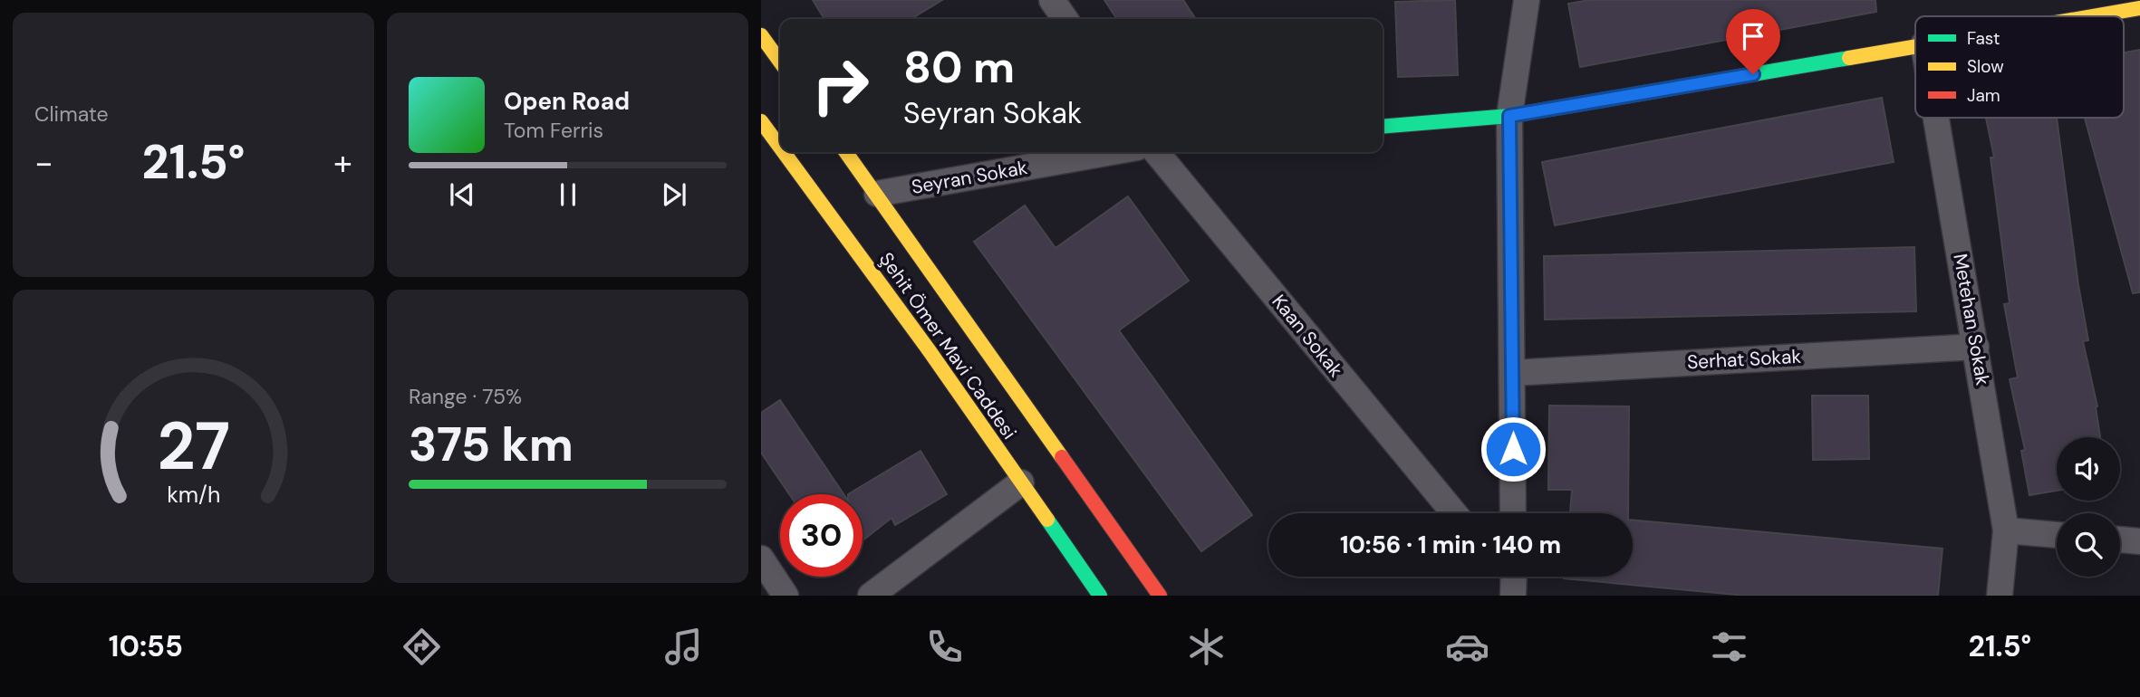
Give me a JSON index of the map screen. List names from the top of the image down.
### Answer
{
  "streets": {
    "main road": ["Şehit Ömer Mavi Caddesi"],
    "street": [
      "Seyran Sokak",
      "Metehan Sokak",
      "Kaan Sokak",
      "Serhat Sokak"
    ]
  },
  "crossings": [
    ["Seyran Sokak", "Şehit Ömer Mavi Caddesi"],
    ["Metehan Sokak", "Serhat Sokak"]
  ],
  "legend": ["Fast", "Slow", "Jam"],
  "page": {
    "tile": [
      "Climate",
      ["Range · 75%", "375 km"]
    ],
    "turn": ["80 m", "Seyran Sokak"],
    "song": ["Open Road", "Tom Ferris"],
    "heat": ["−", "21.5°", "+"],
    "limit": "30",
    "trip": "10:56 · 1 min · 140 m",
    "tabs": ["10:55", "21.5°"],
    "gauge": ["27", "km/h"]
  }
}
